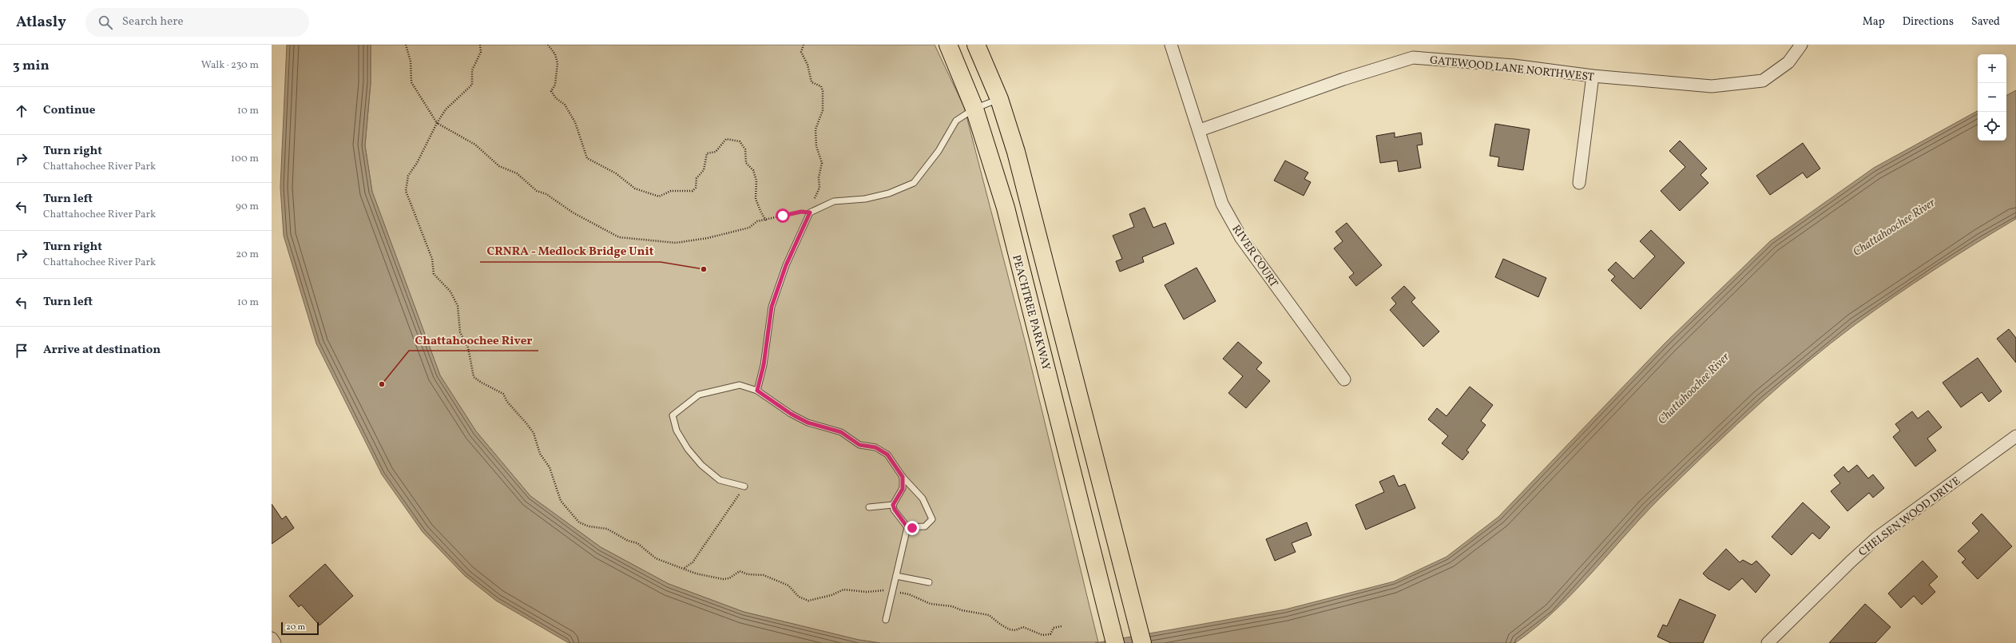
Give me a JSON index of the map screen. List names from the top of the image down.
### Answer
{
  "streets": {
    "highway": ["PEACHTREE PARKWAY"],
    "street": ["GATEWOOD LANE NORTHWEST", "RIVER COURT", "CHELSEN WOOD DRIVE"]
  },
  "crossings": [
    ["GATEWOOD LANE NORTHWEST", "RIVER COURT"]
  ],
  "water": ["Chattahoochee River"],
  "places": ["CRNRA - Medlock Bridge Unit", "Chattahoochee River"],
  "scale_bar": "20 m",
  "page": {
    "header": "Atlasly",
    "search": "Search here",
    "nav": ["Map", "Directions", "Saved"],
    "heading": ["3 min", "Walk · 230 m"],
    "map_buttons": ["+", "−"],
    "list": [
      ["Continue", "10 m"],
      ["Turn right", "Chattahochee River Park", "100 m"],
      ["Turn left", "Chattahochee River Park", "90 m"],
      ["Turn right", "Chattahochee River Park", "20 m"],
      ["Turn left", "10 m"],
      "Arrive at destination"
    ],
    "scale": "20 m"
  }
}
